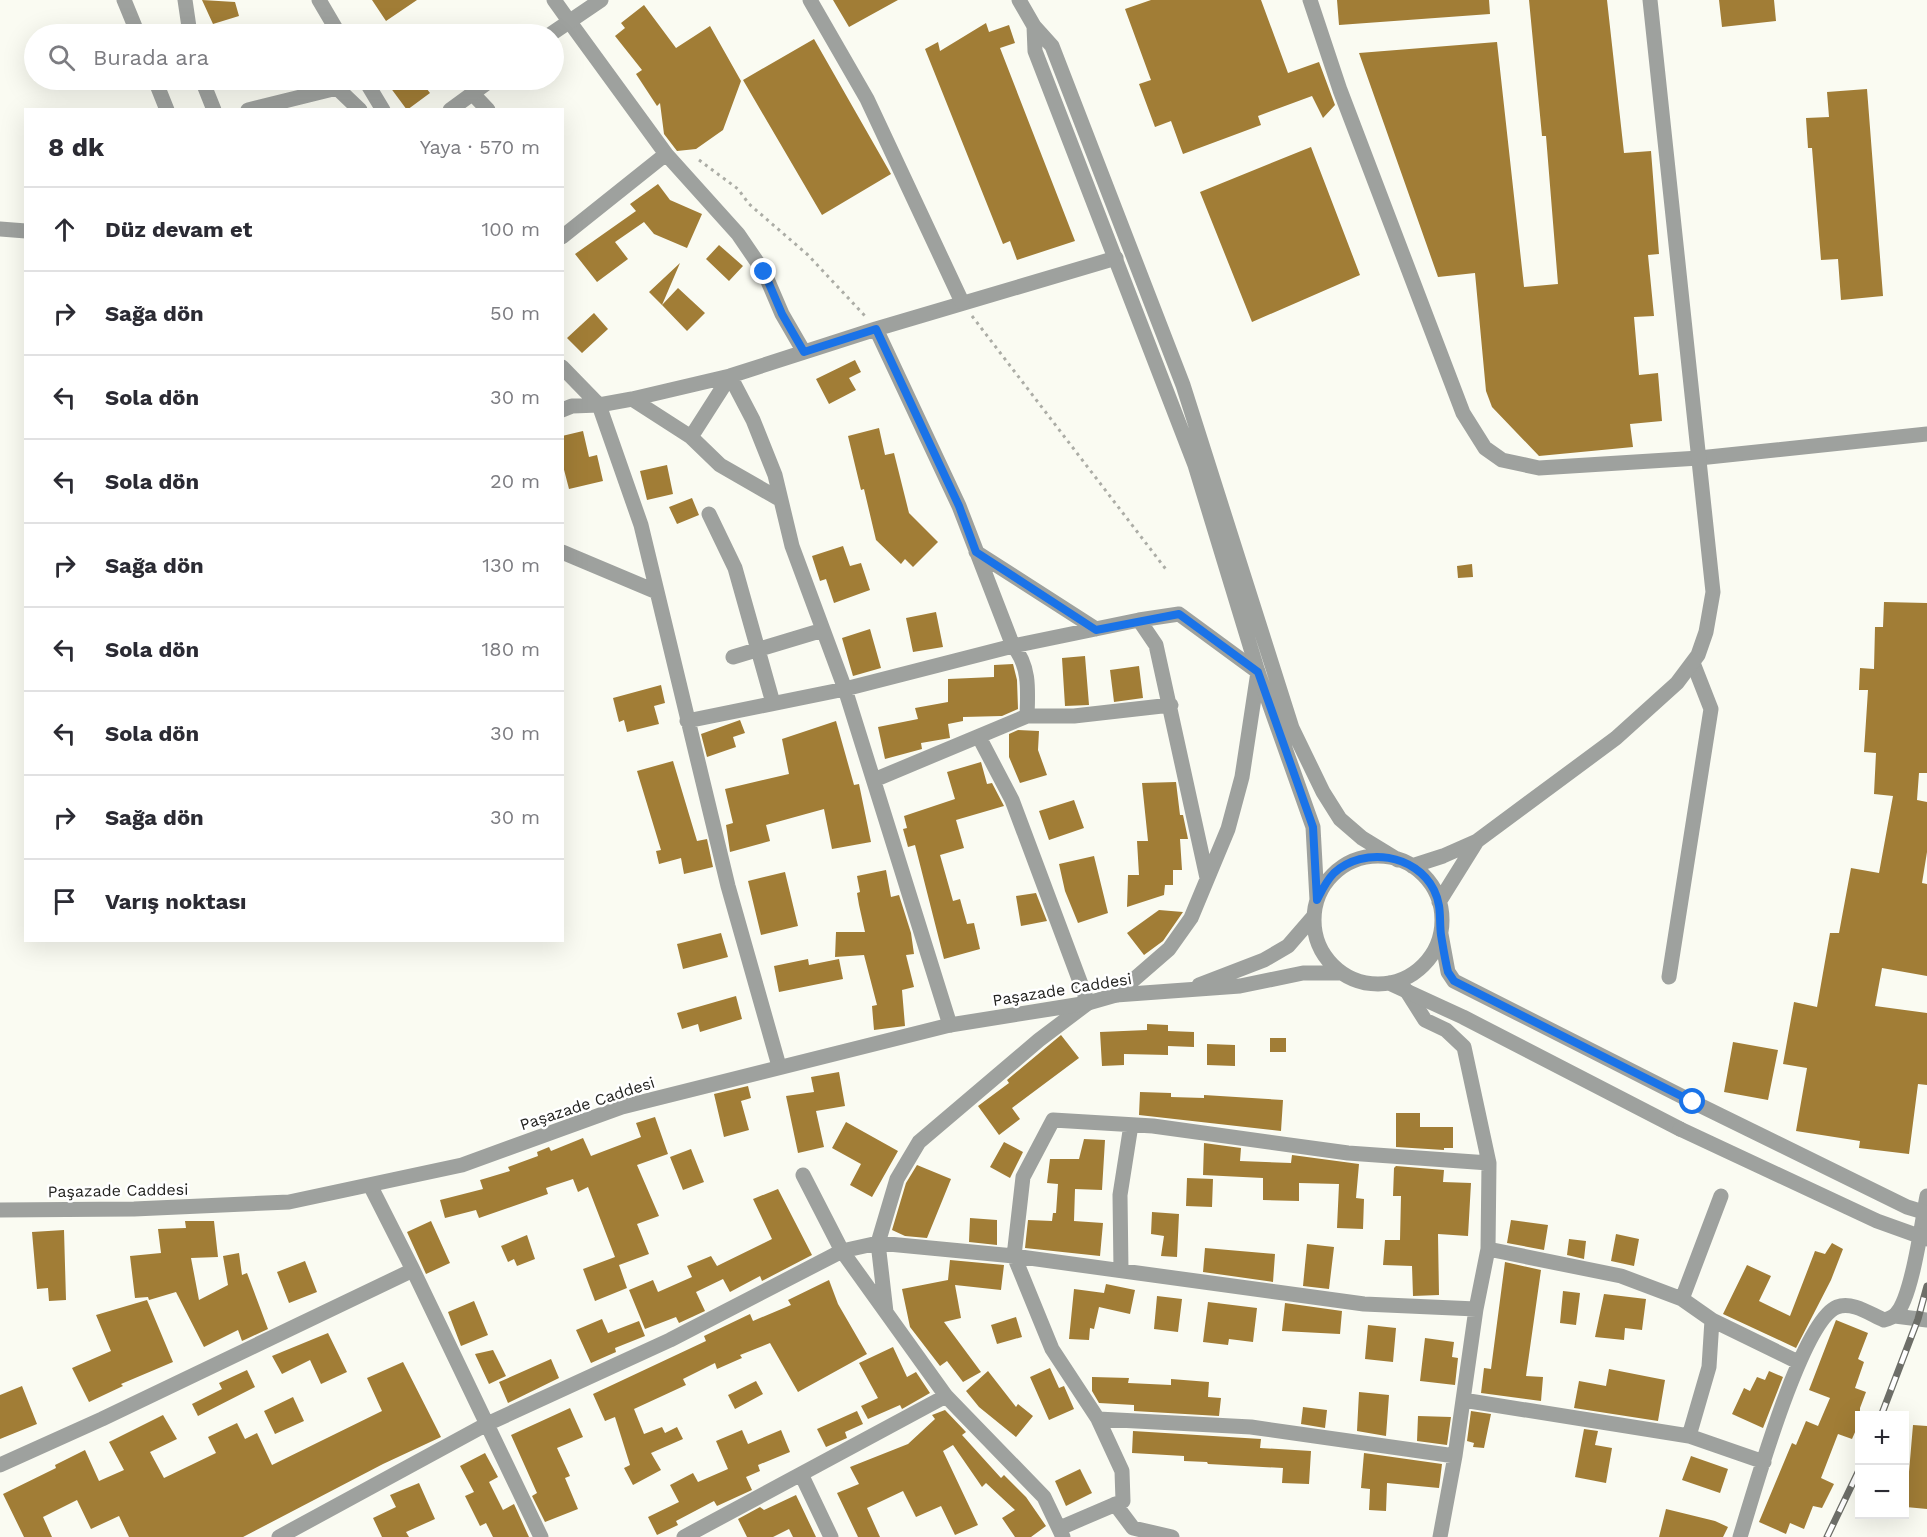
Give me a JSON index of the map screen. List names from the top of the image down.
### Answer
{
  "streets": {
    "street": ["Paşazade Caddesi"]
  },
  "page": {
    "search": "Burada ara",
    "heading": ["8 dk", "Yaya · 570 m"],
    "list": [
      ["Düz devam et", "100 m"],
      ["Sağa dön", "50 m"],
      ["Sola dön", "30 m"],
      ["Sola dön", "20 m"],
      ["Sağa dön", "130 m"],
      ["Sola dön", "180 m"],
      ["Sola dön", "30 m"],
      ["Sağa dön", "30 m"],
      "Varış noktası"
    ],
    "map_buttons": ["+", "−"]
  }
}
